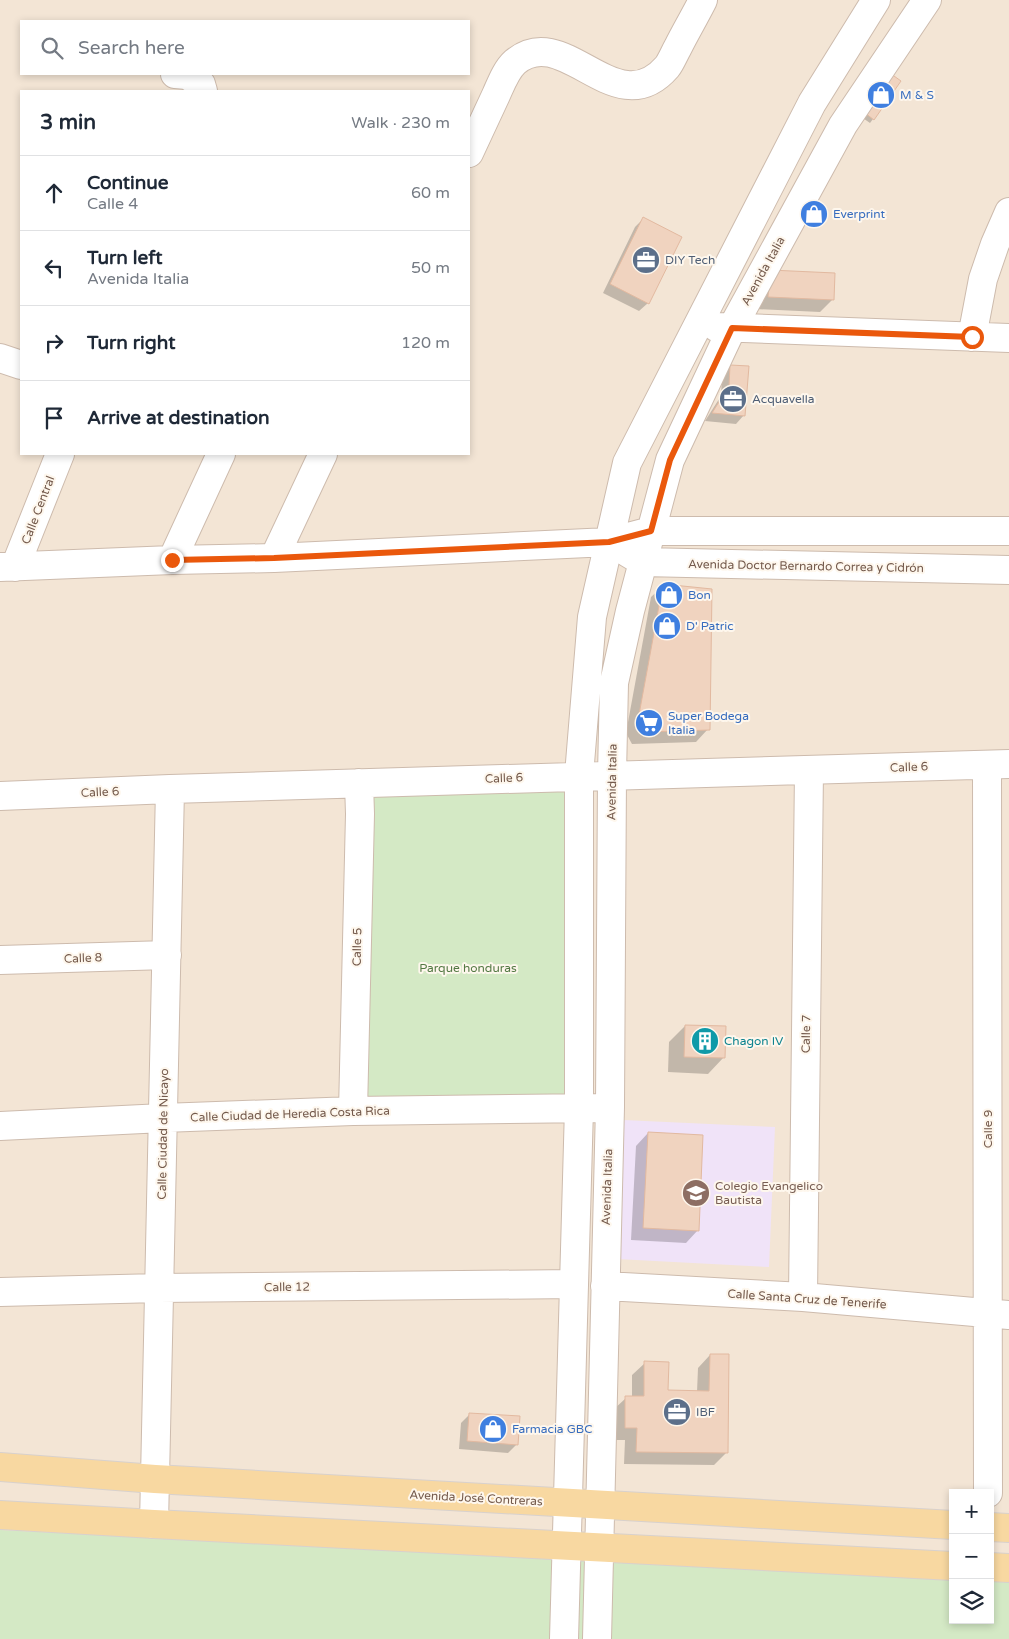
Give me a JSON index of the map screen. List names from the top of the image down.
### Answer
{
  "streets": {
    "main road": ["Avenida José Contreras"],
    "street": [
      "Avenida Italia",
      "Calle Central",
      "Avenida Doctor Bernardo Correa y Cidrón",
      "Calle 6",
      "Calle 5",
      "Calle 8",
      "Calle 7",
      "Calle Ciudad de Heredia Costa Rica",
      "Calle 9",
      "Calle Ciudad de Nicayo",
      "Calle 12",
      "Calle Santa Cruz de Tenerife"
    ]
  },
  "crossings": [
    ["Avenida Italia", "Avenida Doctor Bernardo Correa y Cidrón"],
    ["Avenida Italia", "Calle 6"],
    ["Avenida Italia", "Calle Ciudad de Heredia Costa Rica"],
    ["Avenida Italia", "Calle Santa Cruz de Tenerife"],
    ["Avenida Italia", "Avenida José Contreras"],
    ["Calle 6", "Calle 5"],
    ["Calle 6", "Calle 7"],
    ["Calle 6", "Calle 9"],
    ["Calle 6", "Calle Ciudad de Nicayo"],
    ["Calle 5", "Calle Ciudad de Heredia Costa Rica"],
    ["Calle 8", "Calle Ciudad de Nicayo"],
    ["Calle 7", "Calle Santa Cruz de Tenerife"],
    ["Calle Ciudad de Heredia Costa Rica", "Calle Ciudad de Nicayo"],
    ["Calle 9", "Calle Santa Cruz de Tenerife"],
    ["Calle Ciudad de Nicayo", "Calle 12"],
    ["Calle Ciudad de Nicayo", "Avenida José Contreras"]
  ],
  "parks": ["Parque honduras"],
  "places": {
    "shop": [
      "M & S",
      "Everprint",
      "Bon",
      "D' Patric",
      "Farmacia GBC"
    ],
    "office": ["DIY Tech", "Acquavella", "IBF"],
    "supermarket": ["Super Bodega Italia"],
    "building": ["Chagon IV"],
    "school or university": ["Colegio Evangelico Bautista"]
  },
  "page": {
    "search": "Search here",
    "heading": ["3 min", "Walk · 230 m"],
    "list": [
      ["Continue", "Calle 4", "60 m"],
      ["Turn left", "Avenida Italia", "50 m"],
      ["Turn right", "120 m"],
      "Arrive at destination"
    ],
    "map_buttons": ["+", "−"]
  }
}
